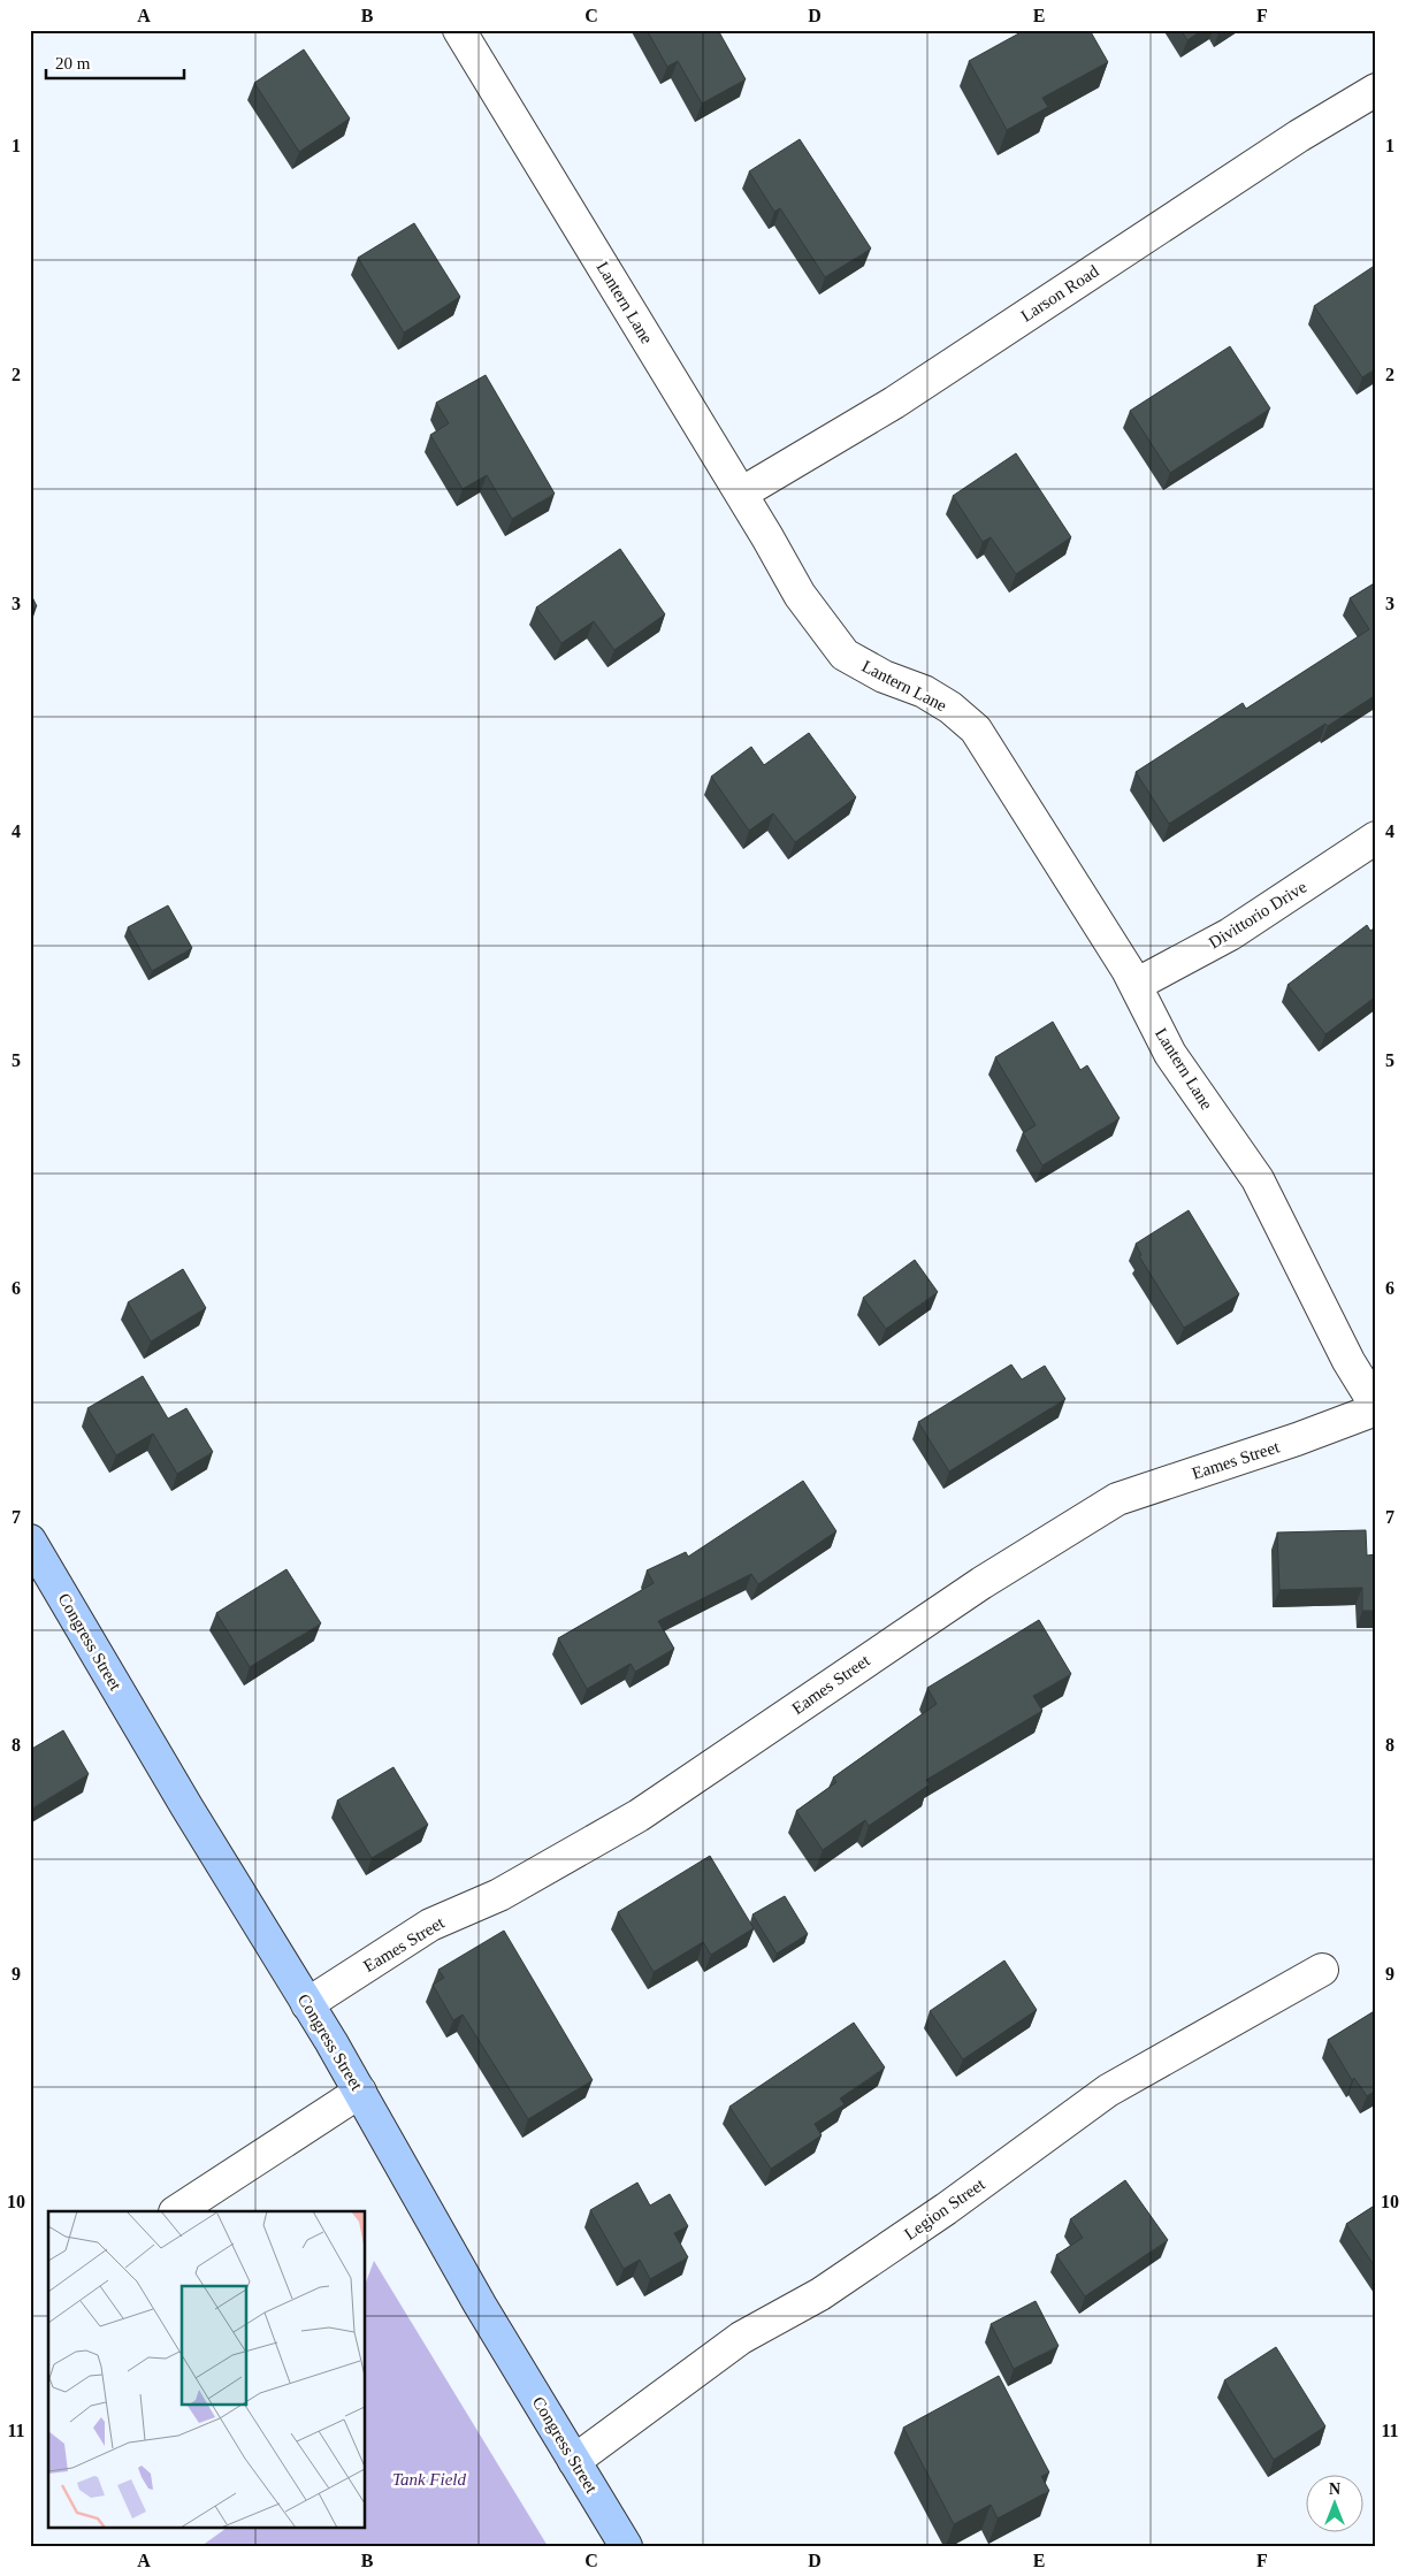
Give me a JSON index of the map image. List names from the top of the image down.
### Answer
{
  "streets": {
    "main road": ["Congress Street"],
    "street": [
      "Larson Road",
      "Lantern Lane",
      "Divittorio Drive",
      "Eames Street",
      "Legion Street"
    ]
  },
  "crossings": [
    ["Larson Road", "Lantern Lane"],
    ["Lantern Lane", "Divittorio Drive"],
    ["Lantern Lane", "Eames Street"],
    ["Eames Street", "Congress Street"],
    ["Congress Street", "Legion Street"]
  ],
  "parks": ["Tank Field"],
  "scale_bar": "20 m",
  "north": "top",
  "grid": {
    "columns": [
      "A",
      "B",
      "C",
      "D",
      "E",
      "F"
    ],
    "rows": [
      "1",
      "2",
      "3",
      "4",
      "5",
      "6",
      "7",
      "8",
      "9",
      "10",
      "11"
    ]
  }
}
